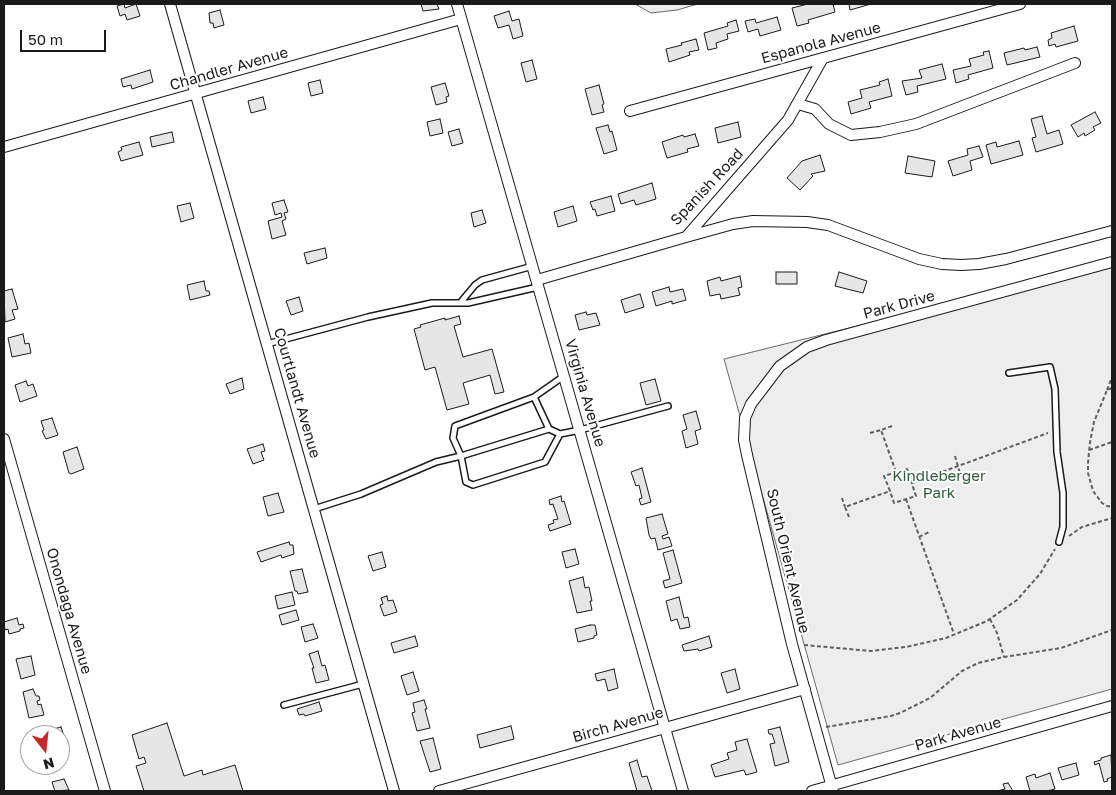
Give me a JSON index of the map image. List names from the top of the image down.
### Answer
{
  "streets": {
    "street": [
      "Espanola Avenue",
      "Chandler Avenue",
      "Spanish Road",
      "Park Drive",
      "Courtlandt Avenue",
      "Virginia Avenue",
      "South Orient Avenue",
      "Onondaga Avenue",
      "Birch Avenue",
      "Park Avenue"
    ]
  },
  "crossings": [
    ["Espanola Avenue", "Spanish Road"],
    ["Chandler Avenue", "Courtlandt Avenue"],
    ["Chandler Avenue", "Virginia Avenue"],
    ["Spanish Road", "Virginia Avenue"],
    ["Park Drive", "South Orient Avenue"],
    ["Virginia Avenue", "Birch Avenue"],
    ["South Orient Avenue", "Birch Avenue"],
    ["South Orient Avenue", "Park Avenue"]
  ],
  "parks": ["Kindleberger Park"],
  "scale_bar": "50 m",
  "north": "bottom"
}
